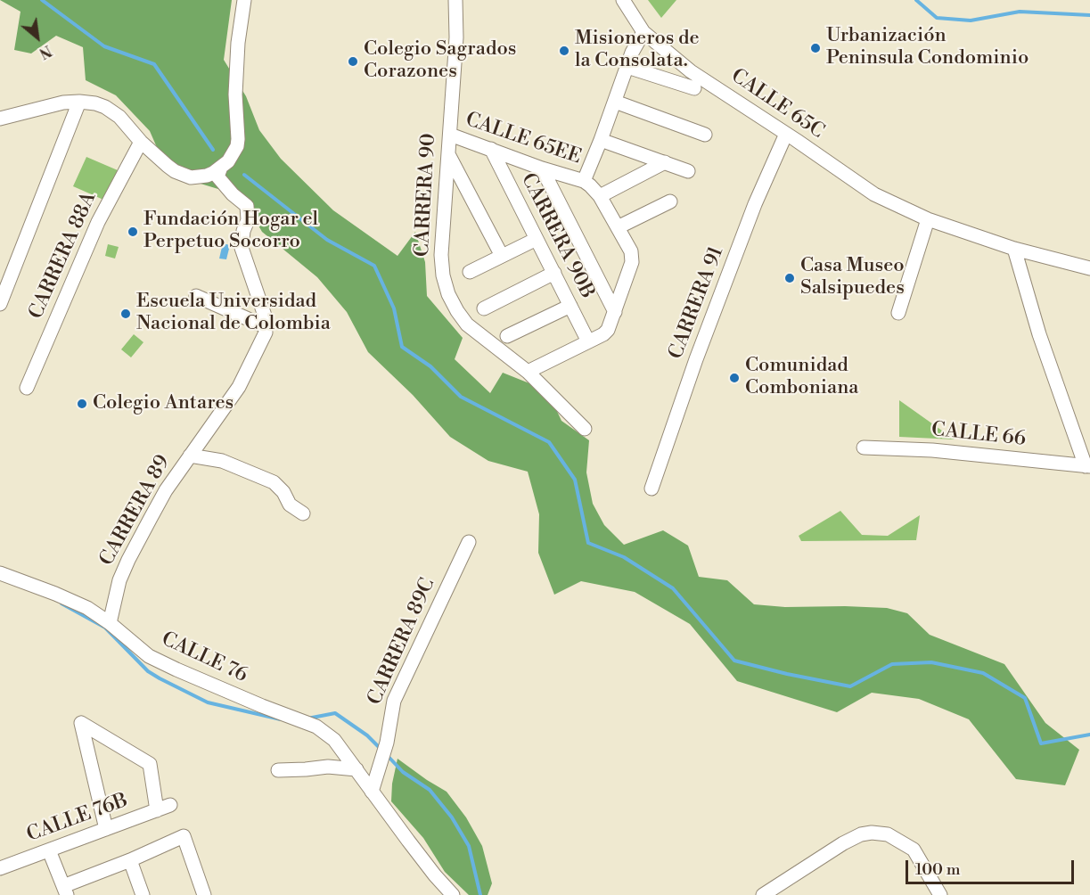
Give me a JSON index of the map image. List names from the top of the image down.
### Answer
{
  "streets": {
    "street": [
      "CALLE 65C",
      "CALLE 65EE",
      "CARRERA 90",
      "CARRERA 90B",
      "CARRERA 88A",
      "CARRERA 91",
      "CALLE 66",
      "CARRERA 89",
      "CARRERA 89C",
      "CALLE 76",
      "CALLE 76B"
    ]
  },
  "crossings": [
    ["CALLE 65C", "CARRERA 91"],
    ["CALLE 65EE", "CARRERA 90"],
    ["CALLE 65EE", "CARRERA 90B"],
    ["CARRERA 89", "CALLE 76"],
    ["CARRERA 89C", "CALLE 76"]
  ],
  "places": [
    "Urbanización Peninsula Condominio",
    "Misioneros de la Consolata.",
    "Colegio Sagrados Corazones",
    "Fundación Hogar el Perpetuo Socorro",
    "Casa Museo Salsipuedes",
    "Escuela Universidad Nacional de Colombia",
    "Comunidad Comboniana",
    "Colegio Antares"
  ],
  "scale_bar": "100 m",
  "north": "bottom right"
}
